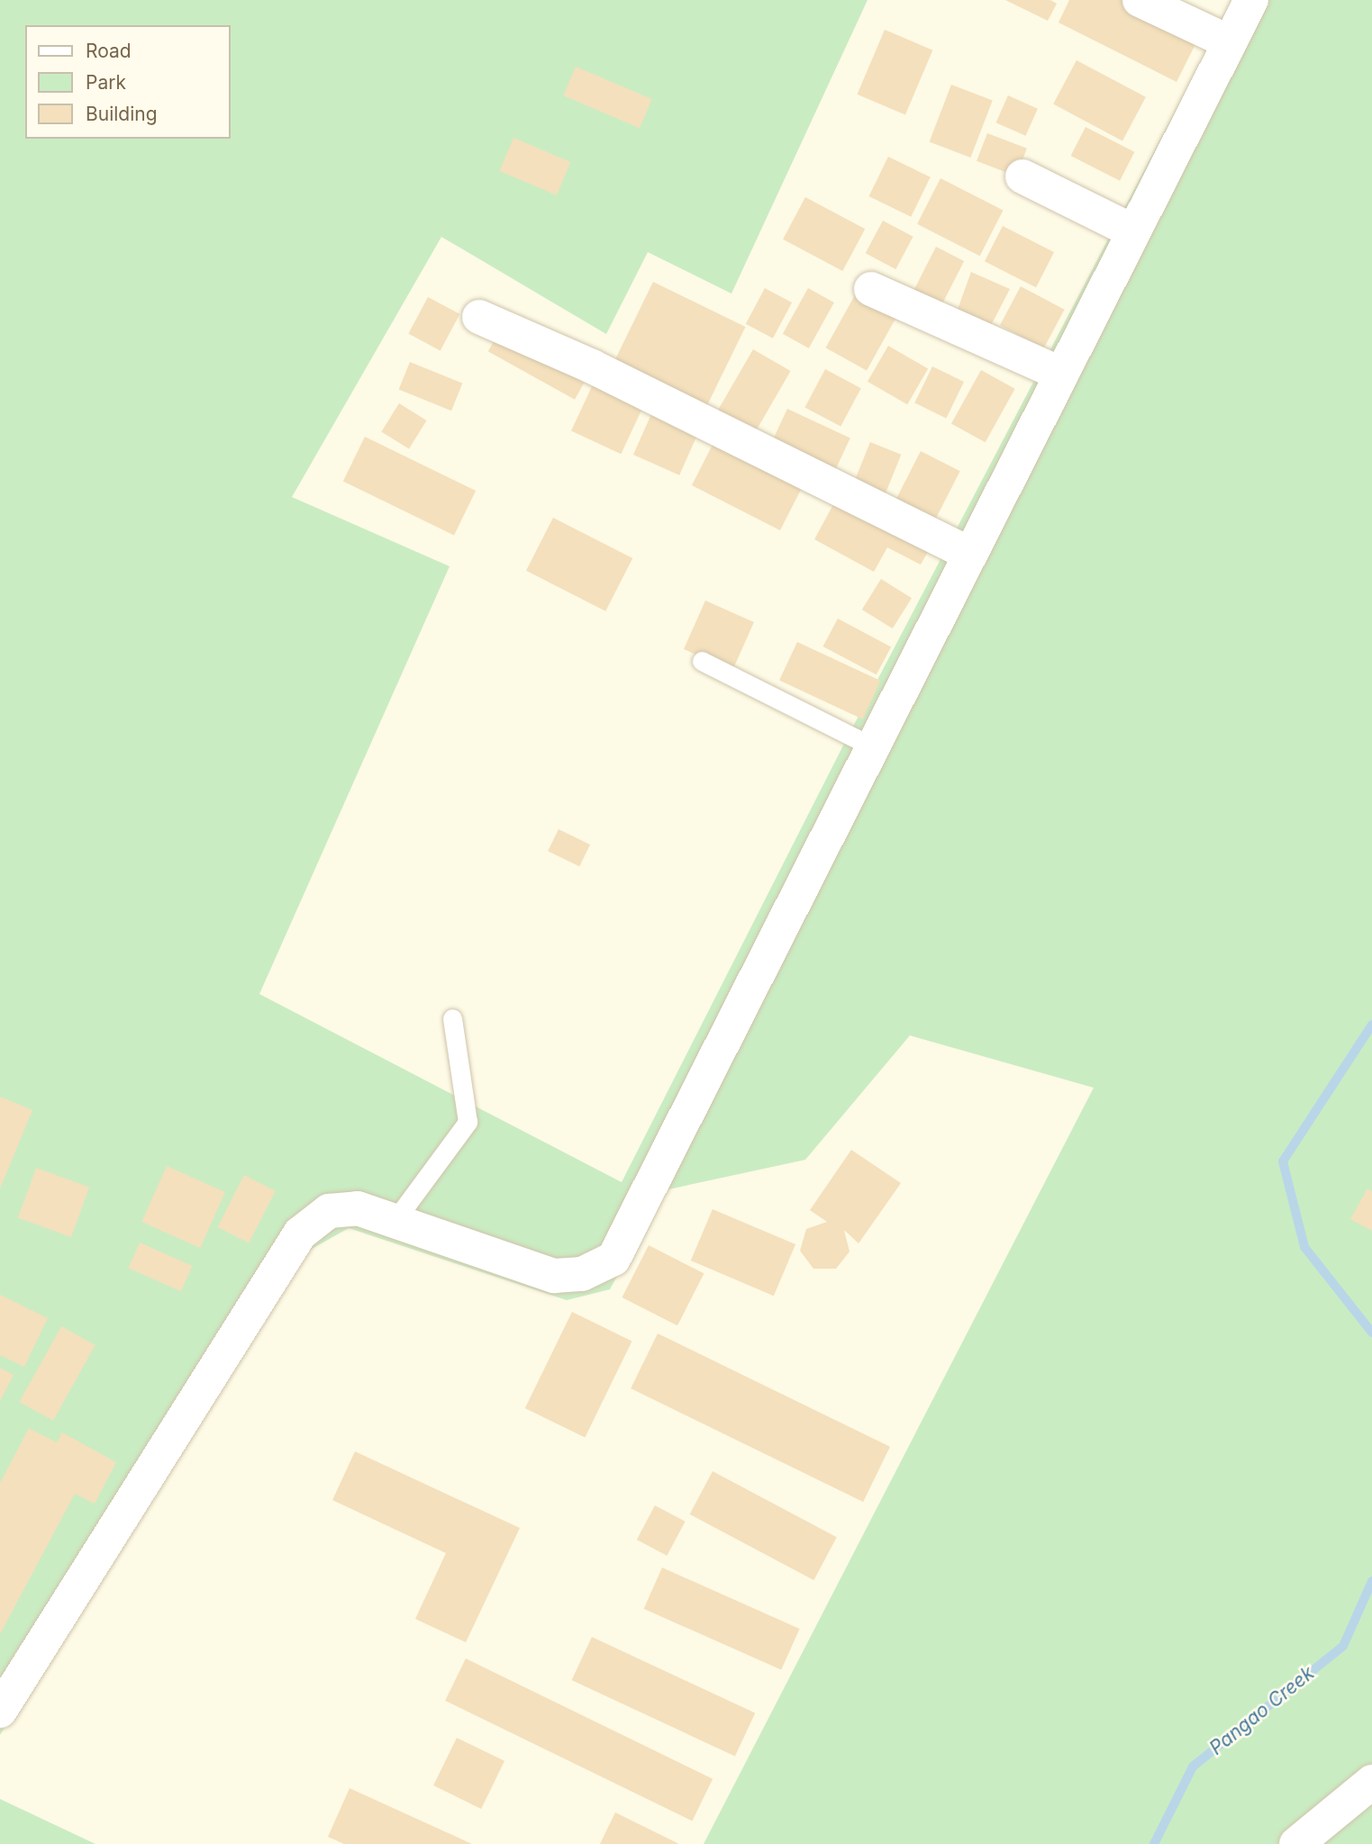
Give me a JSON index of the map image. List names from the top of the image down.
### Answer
{
  "water": ["Pangao Creek"],
  "legend": ["Road", "Park", "Building"]
}
